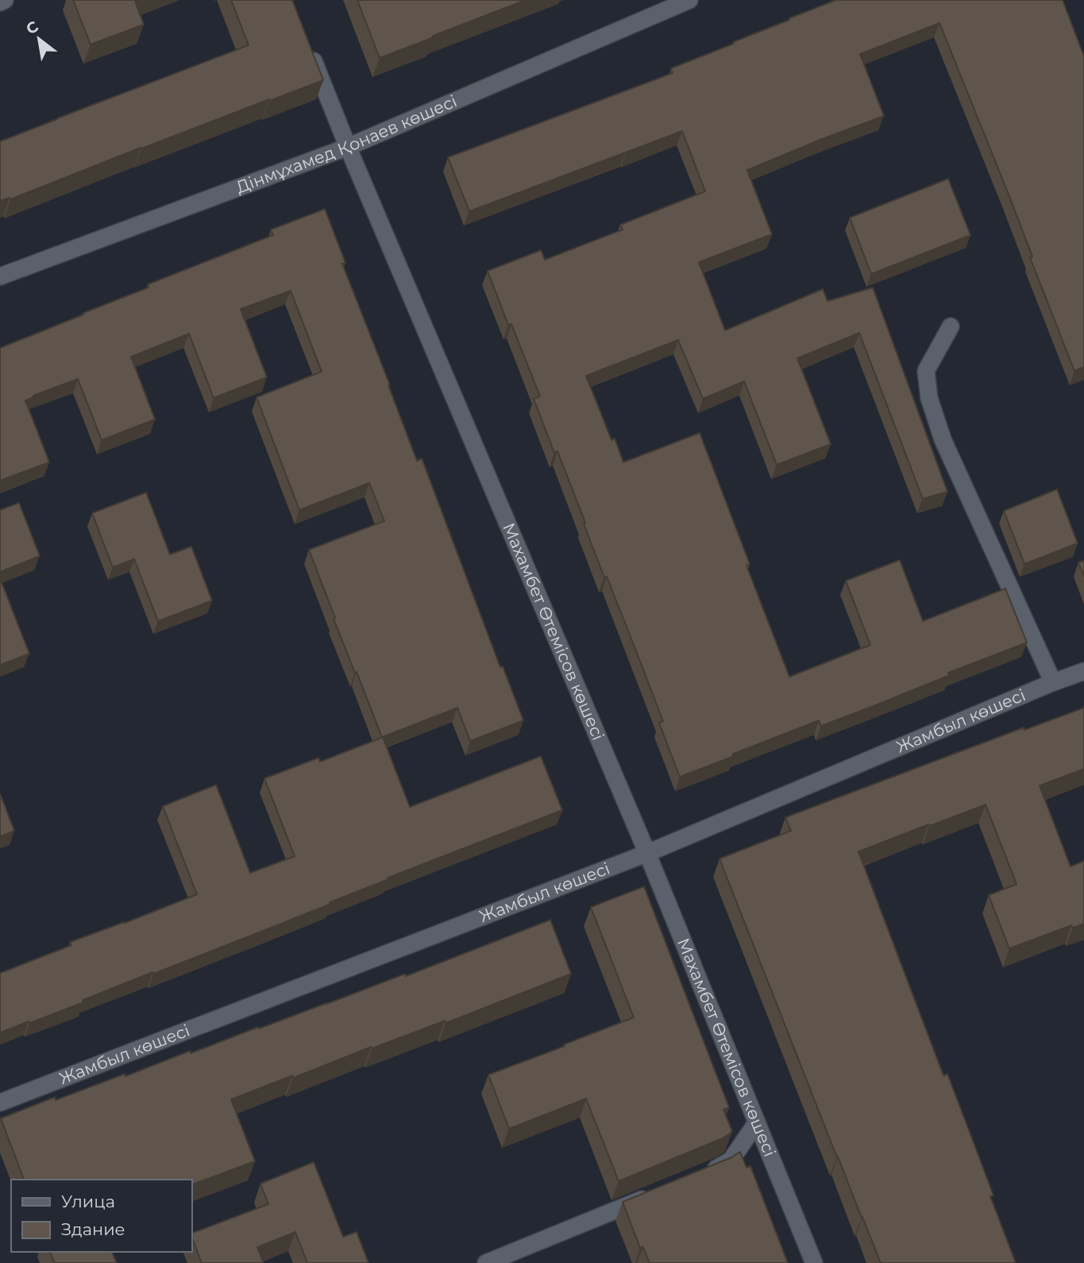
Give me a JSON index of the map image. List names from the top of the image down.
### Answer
{
  "streets": {
    "street": ["Дінмұхамед Қонаев көшесі", "Махамбет Өтемісов көшесі", "Жамбыл көшесі"]
  },
  "crossings": [
    ["Дінмұхамед Қонаев көшесі", "Махамбет Өтемісов көшесі"],
    ["Махамбет Өтемісов көшесі", "Жамбыл көшесі"]
  ],
  "legend": ["Улица", "Здание"],
  "north": "top left"
}
